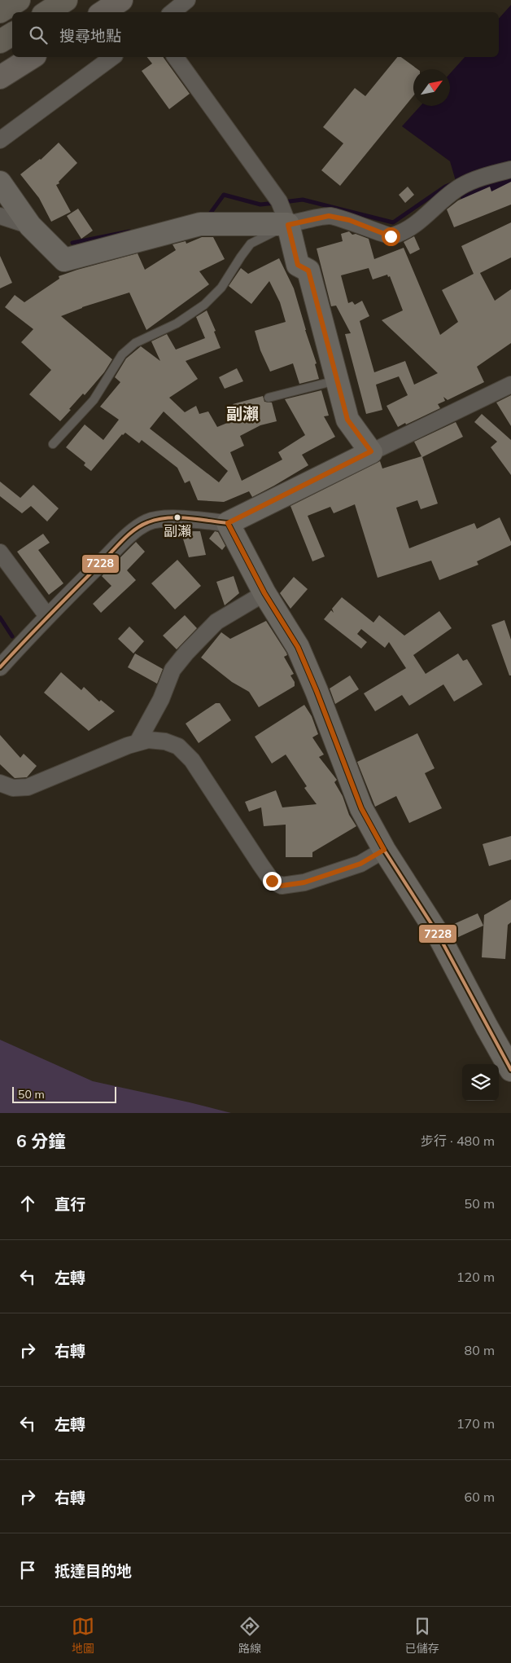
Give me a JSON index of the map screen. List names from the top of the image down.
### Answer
{
  "districts": ["副瀨"],
  "places": ["副瀨"],
  "lines": ["transit line 7228"],
  "scale_bar": "50 m",
  "north": "top right",
  "page": {
    "search": "搜尋地點",
    "scale": "50 m",
    "heading": ["6 分鐘", "步行 · 480 m"],
    "list": [
      ["直行", "50 m"],
      ["左轉", "120 m"],
      ["右轉", "80 m"],
      ["左轉", "170 m"],
      ["右轉", "60 m"],
      "抵達目的地"
    ],
    "nav": ["地圖", "路線", "已儲存"]
  }
}
